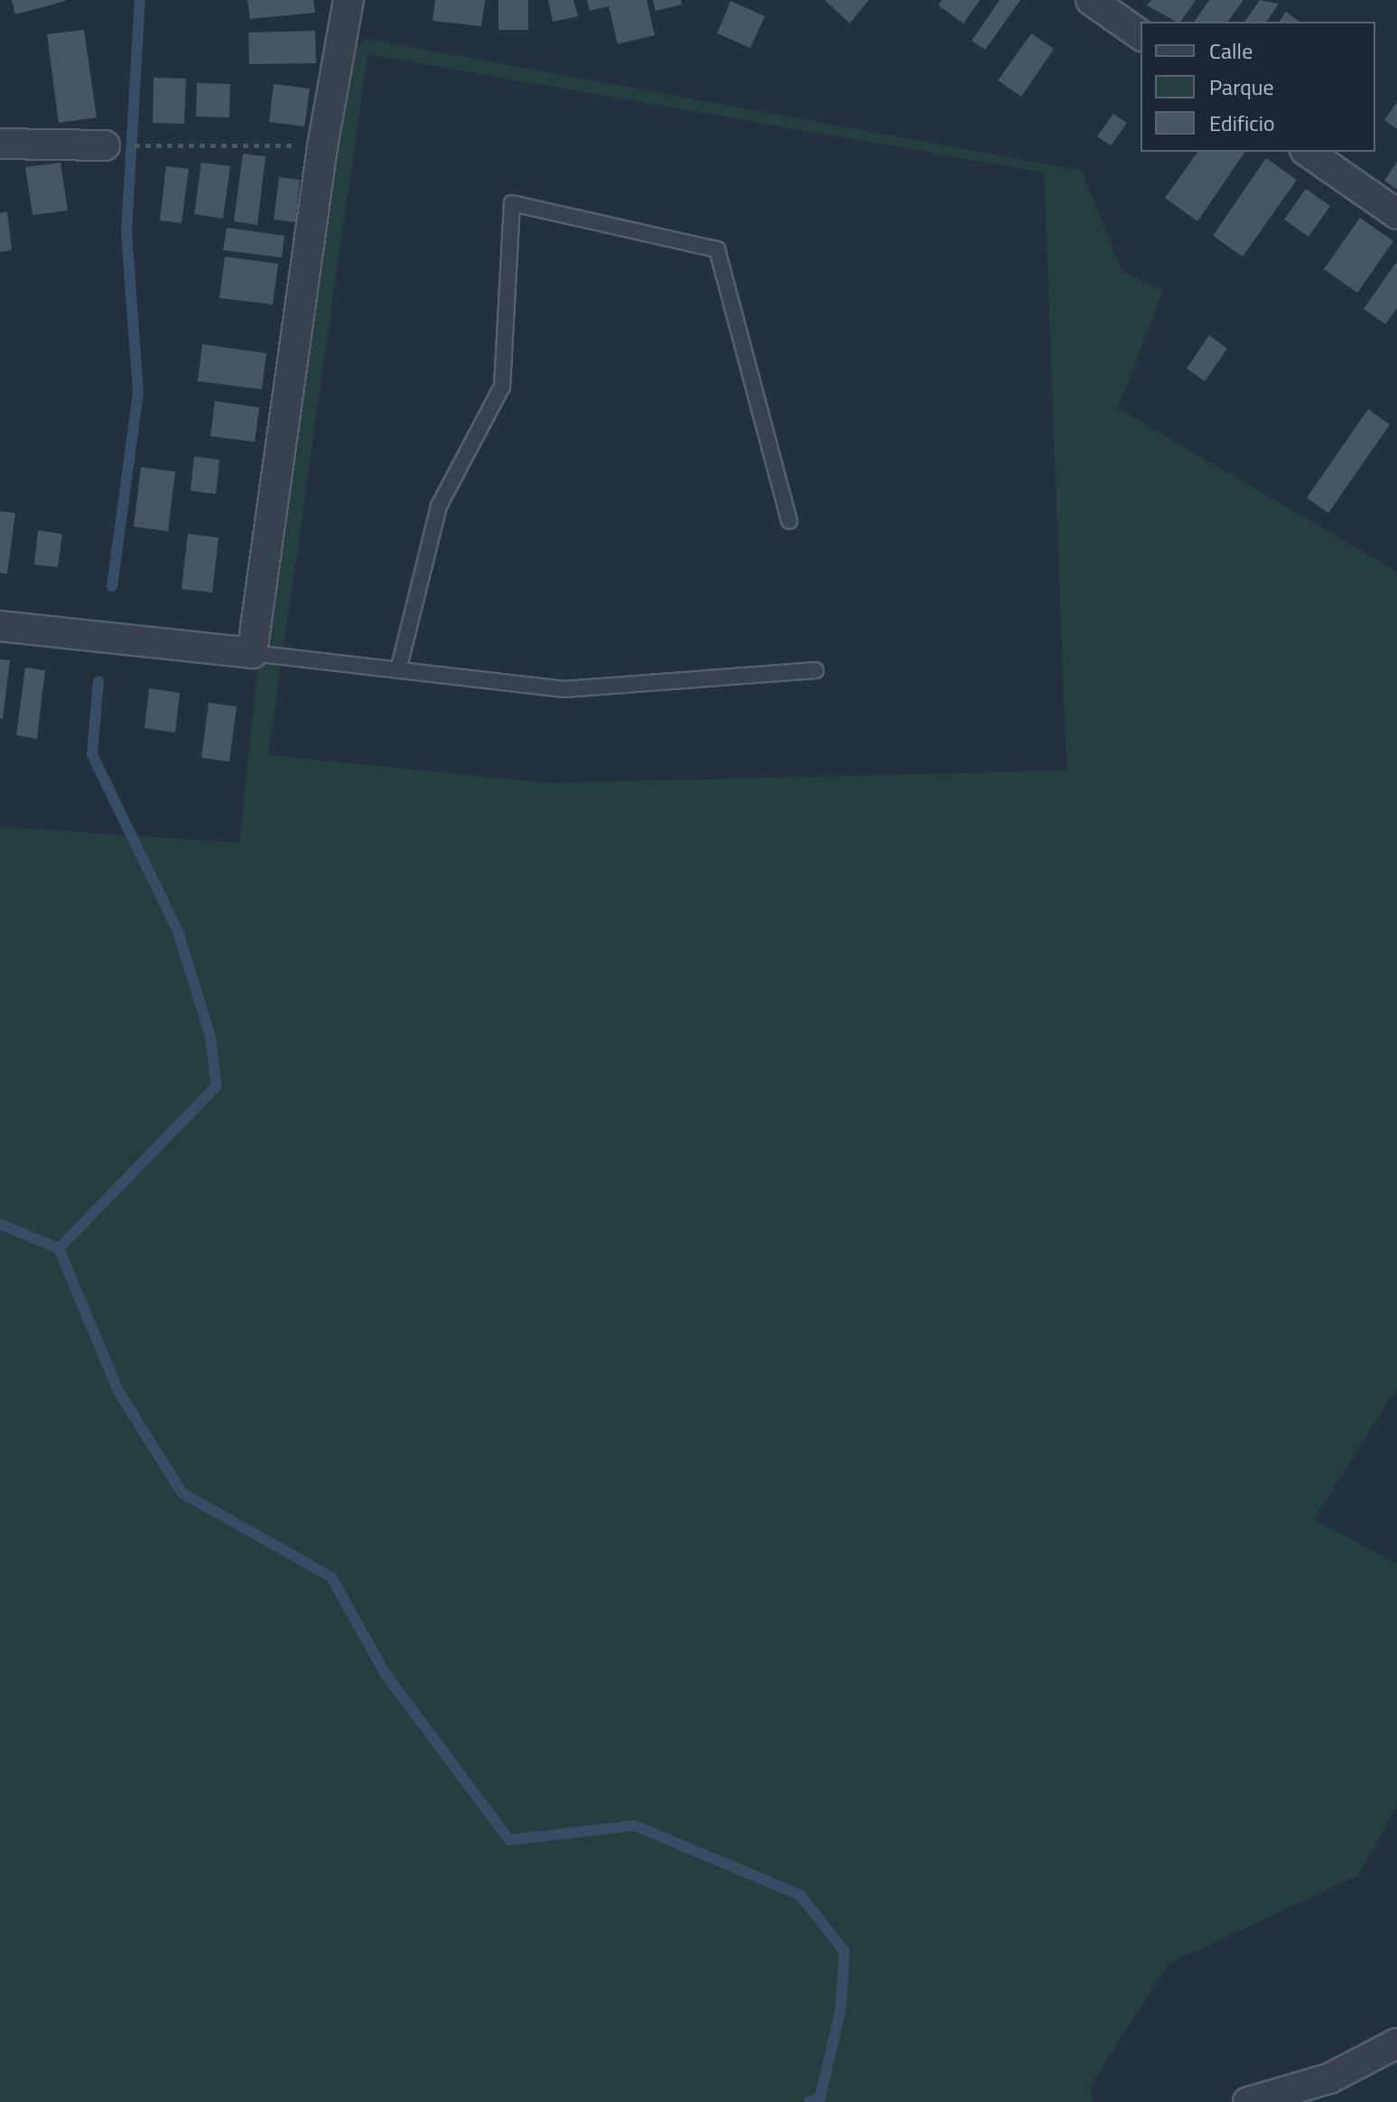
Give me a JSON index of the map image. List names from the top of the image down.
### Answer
{
  "legend": ["Calle", "Parque", "Edificio"]
}
